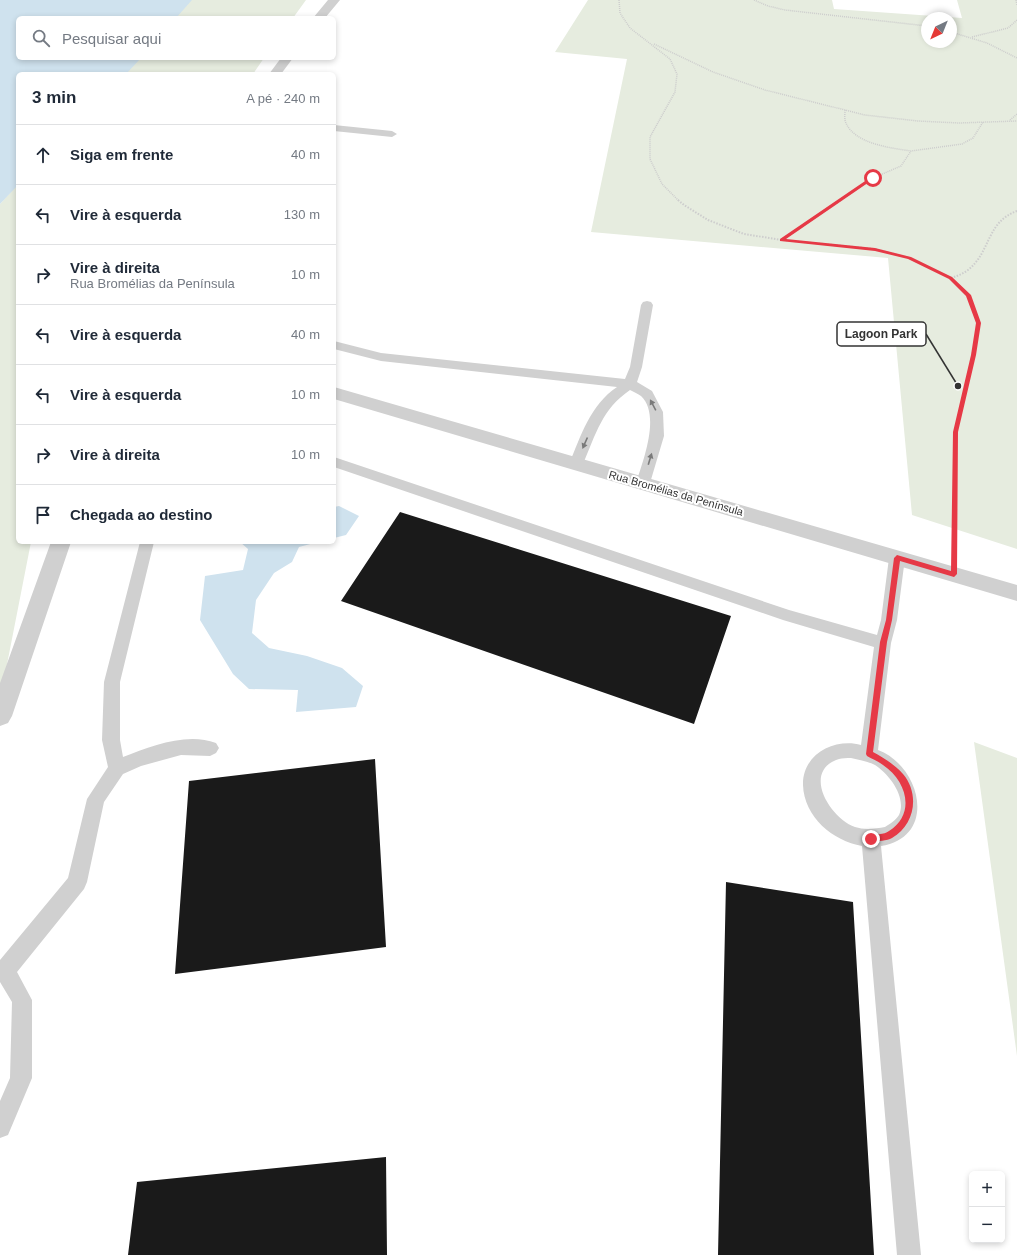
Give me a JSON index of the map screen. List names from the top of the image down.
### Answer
{
  "streets": {
    "street": ["Rua Bromélias da Península"]
  },
  "places": ["Lagoon Park"],
  "north": "bottom left",
  "page": {
    "search": "Pesquisar aqui",
    "heading": ["3 min", "A pé · 240 m"],
    "list": [
      ["Siga em frente", "40 m"],
      ["Vire à esquerda", "130 m"],
      ["Vire à direita", "Rua Bromélias da Península", "10 m"],
      ["Vire à esquerda", "40 m"],
      ["Vire à esquerda", "10 m"],
      ["Vire à direita", "10 m"],
      "Chegada ao destino"
    ],
    "map_buttons": ["+", "−"]
  }
}
